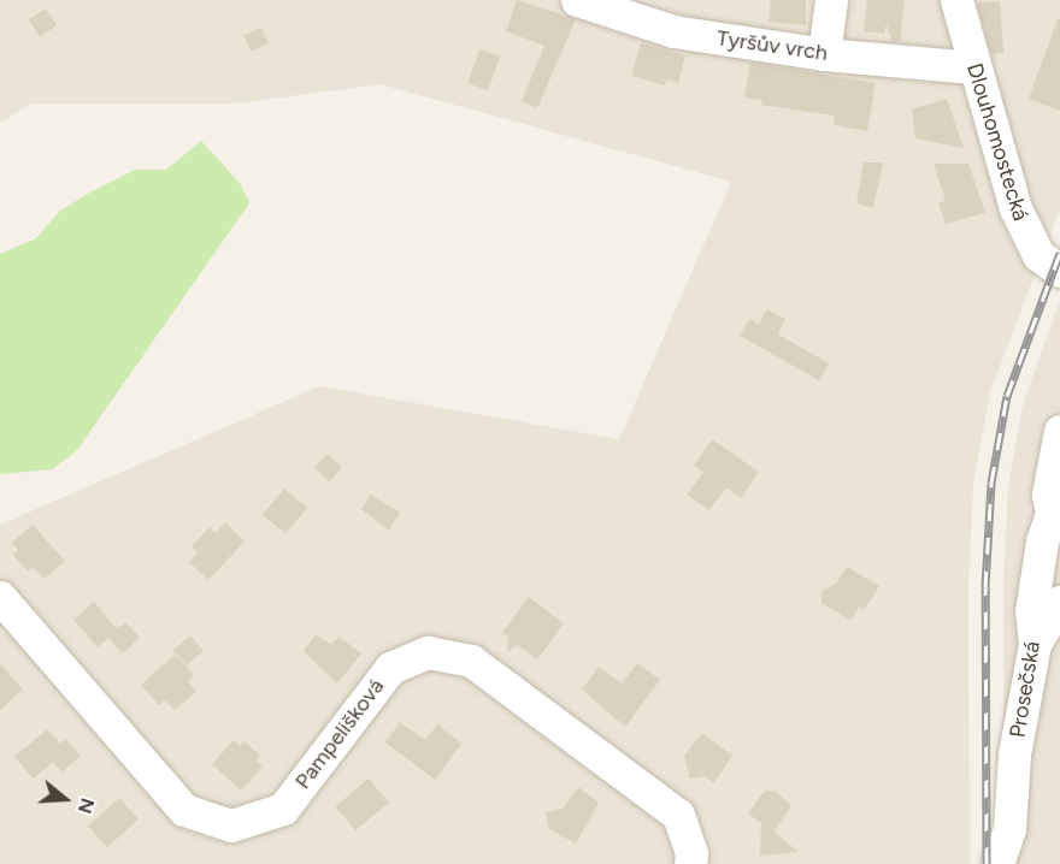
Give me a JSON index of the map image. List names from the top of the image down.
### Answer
{
  "streets": {
    "street": [
      "Tyršův vrch",
      "Dlouhomostecká",
      "Prosečská",
      "Pampelišková"
    ]
  },
  "crossings": [
    ["Tyršův vrch", "Dlouhomostecká"]
  ],
  "north": "right"
}
